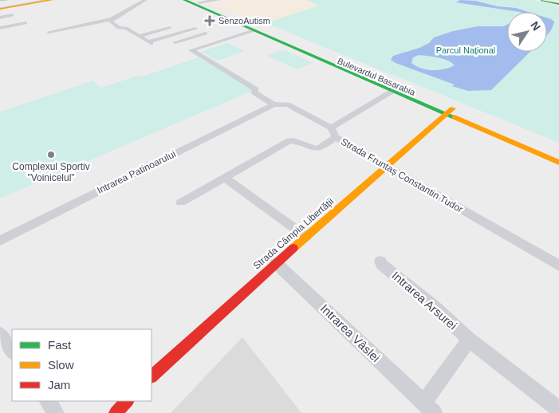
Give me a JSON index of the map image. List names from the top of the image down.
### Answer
{
  "streets": {
    "main road": ["Bulevardul Basarabia", "Strada Câmpia Libertății"],
    "street": [
      "Intrarea Patinoarului",
      "Strada Fruntaș Constantin Tudor",
      "Intrarea Arsurei",
      "Intrarea Vâslei"
    ]
  },
  "crossings": [
    ["Bulevardul Basarabia", "Strada Câmpia Libertății"],
    ["Strada Fruntaș Constantin Tudor", "Strada Câmpia Libertății"],
    ["Strada Câmpia Libertății", "Intrarea Vâslei"]
  ],
  "parks": ["Parcul Național"],
  "places": {
    "health": ["SenzoAutism"],
    "other": ["Complexul Sportiv \"Voinicelul\""]
  },
  "legend": ["Fast", "Slow", "Jam"],
  "north": "top right"
}
